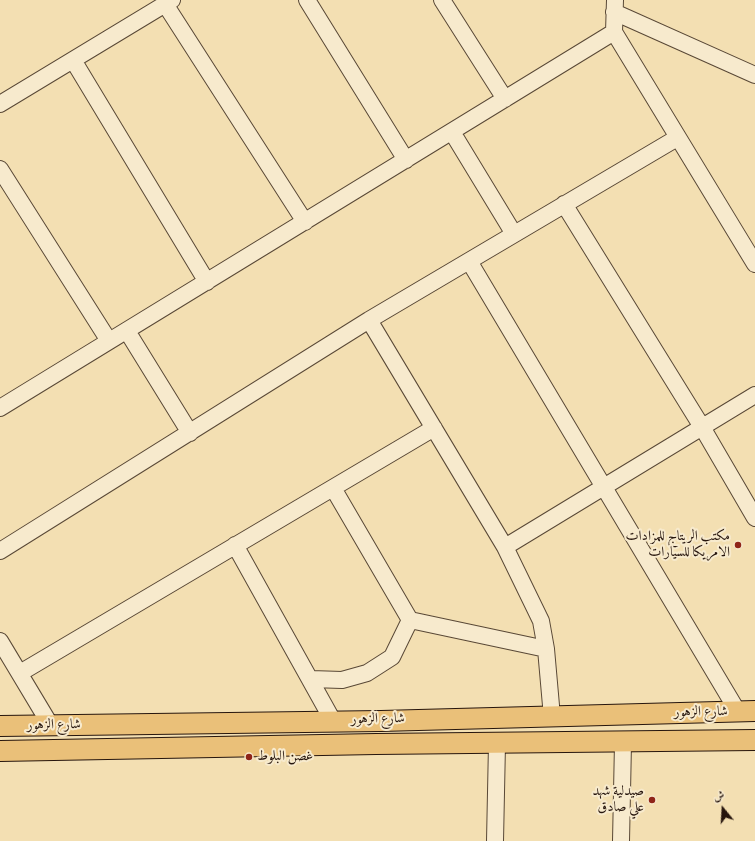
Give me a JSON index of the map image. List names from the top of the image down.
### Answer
{
  "streets": {
    "main road": ["شارع الزهور"]
  },
  "places": ["مكتب الريتاج للمزادات الامريكا للسيارات", "غصن البلوط", "صيدلية شهد علي صادق"],
  "north": "top"
}
